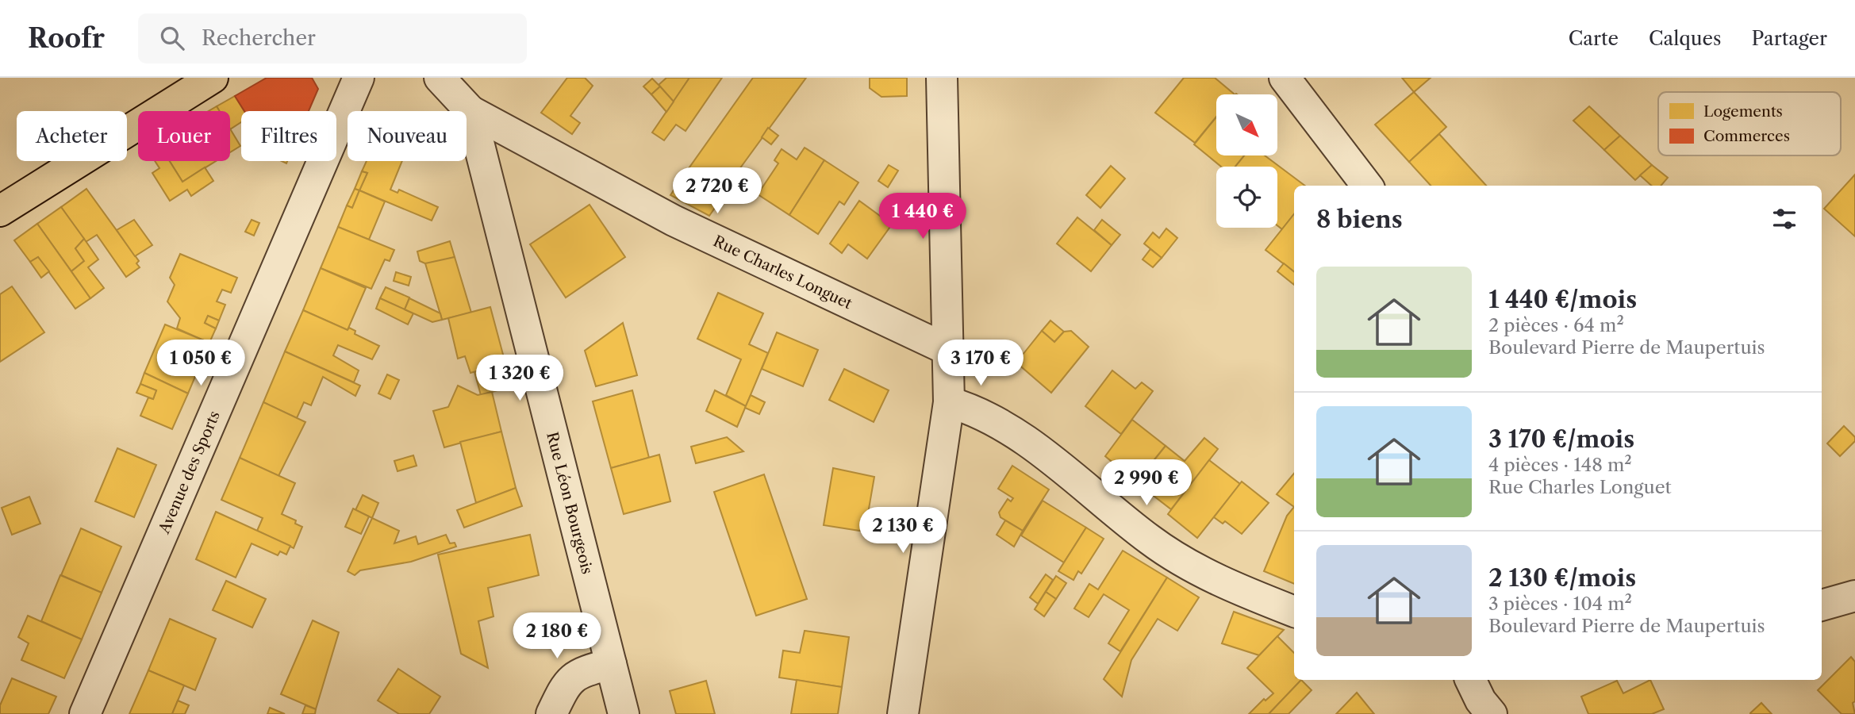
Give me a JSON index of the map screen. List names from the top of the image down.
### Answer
{
  "streets": {
    "street": ["Rue Charles Longuet", "Avenue des Sports", "Rue Léon Bourgeois"]
  },
  "crossings": [
    ["Rue Charles Longuet", "Rue Léon Bourgeois"]
  ],
  "legend": ["Logements", "Commerces"],
  "north": "bottom right",
  "page": {
    "header": "Roofr",
    "search": "Rechercher",
    "nav": ["Carte", "Calques", "Partager"],
    "chip": [
      "Acheter",
      "Louer",
      "Filtres",
      "Nouveau"
    ],
    "price": [
      "2 720 €",
      "1 440 €",
      "1 050 €",
      "3 170 €",
      "1 320 €",
      "2 990 €",
      "2 130 €",
      "2 180 €"
    ],
    "heading": "8 biens",
    "list": [
      {
        "name": "1 440 €/mois",
        "note": "2 pièces · 64 m² · Boulevard Pierre de Maupertuis"
      },
      {
        "name": "3 170 €/mois",
        "note": "4 pièces · 148 m² · Rue Charles Longuet"
      },
      {
        "name": "2 130 €/mois",
        "note": "3 pièces · 104 m² · Boulevard Pierre de Maupertuis"
      }
    ]
  }
}
